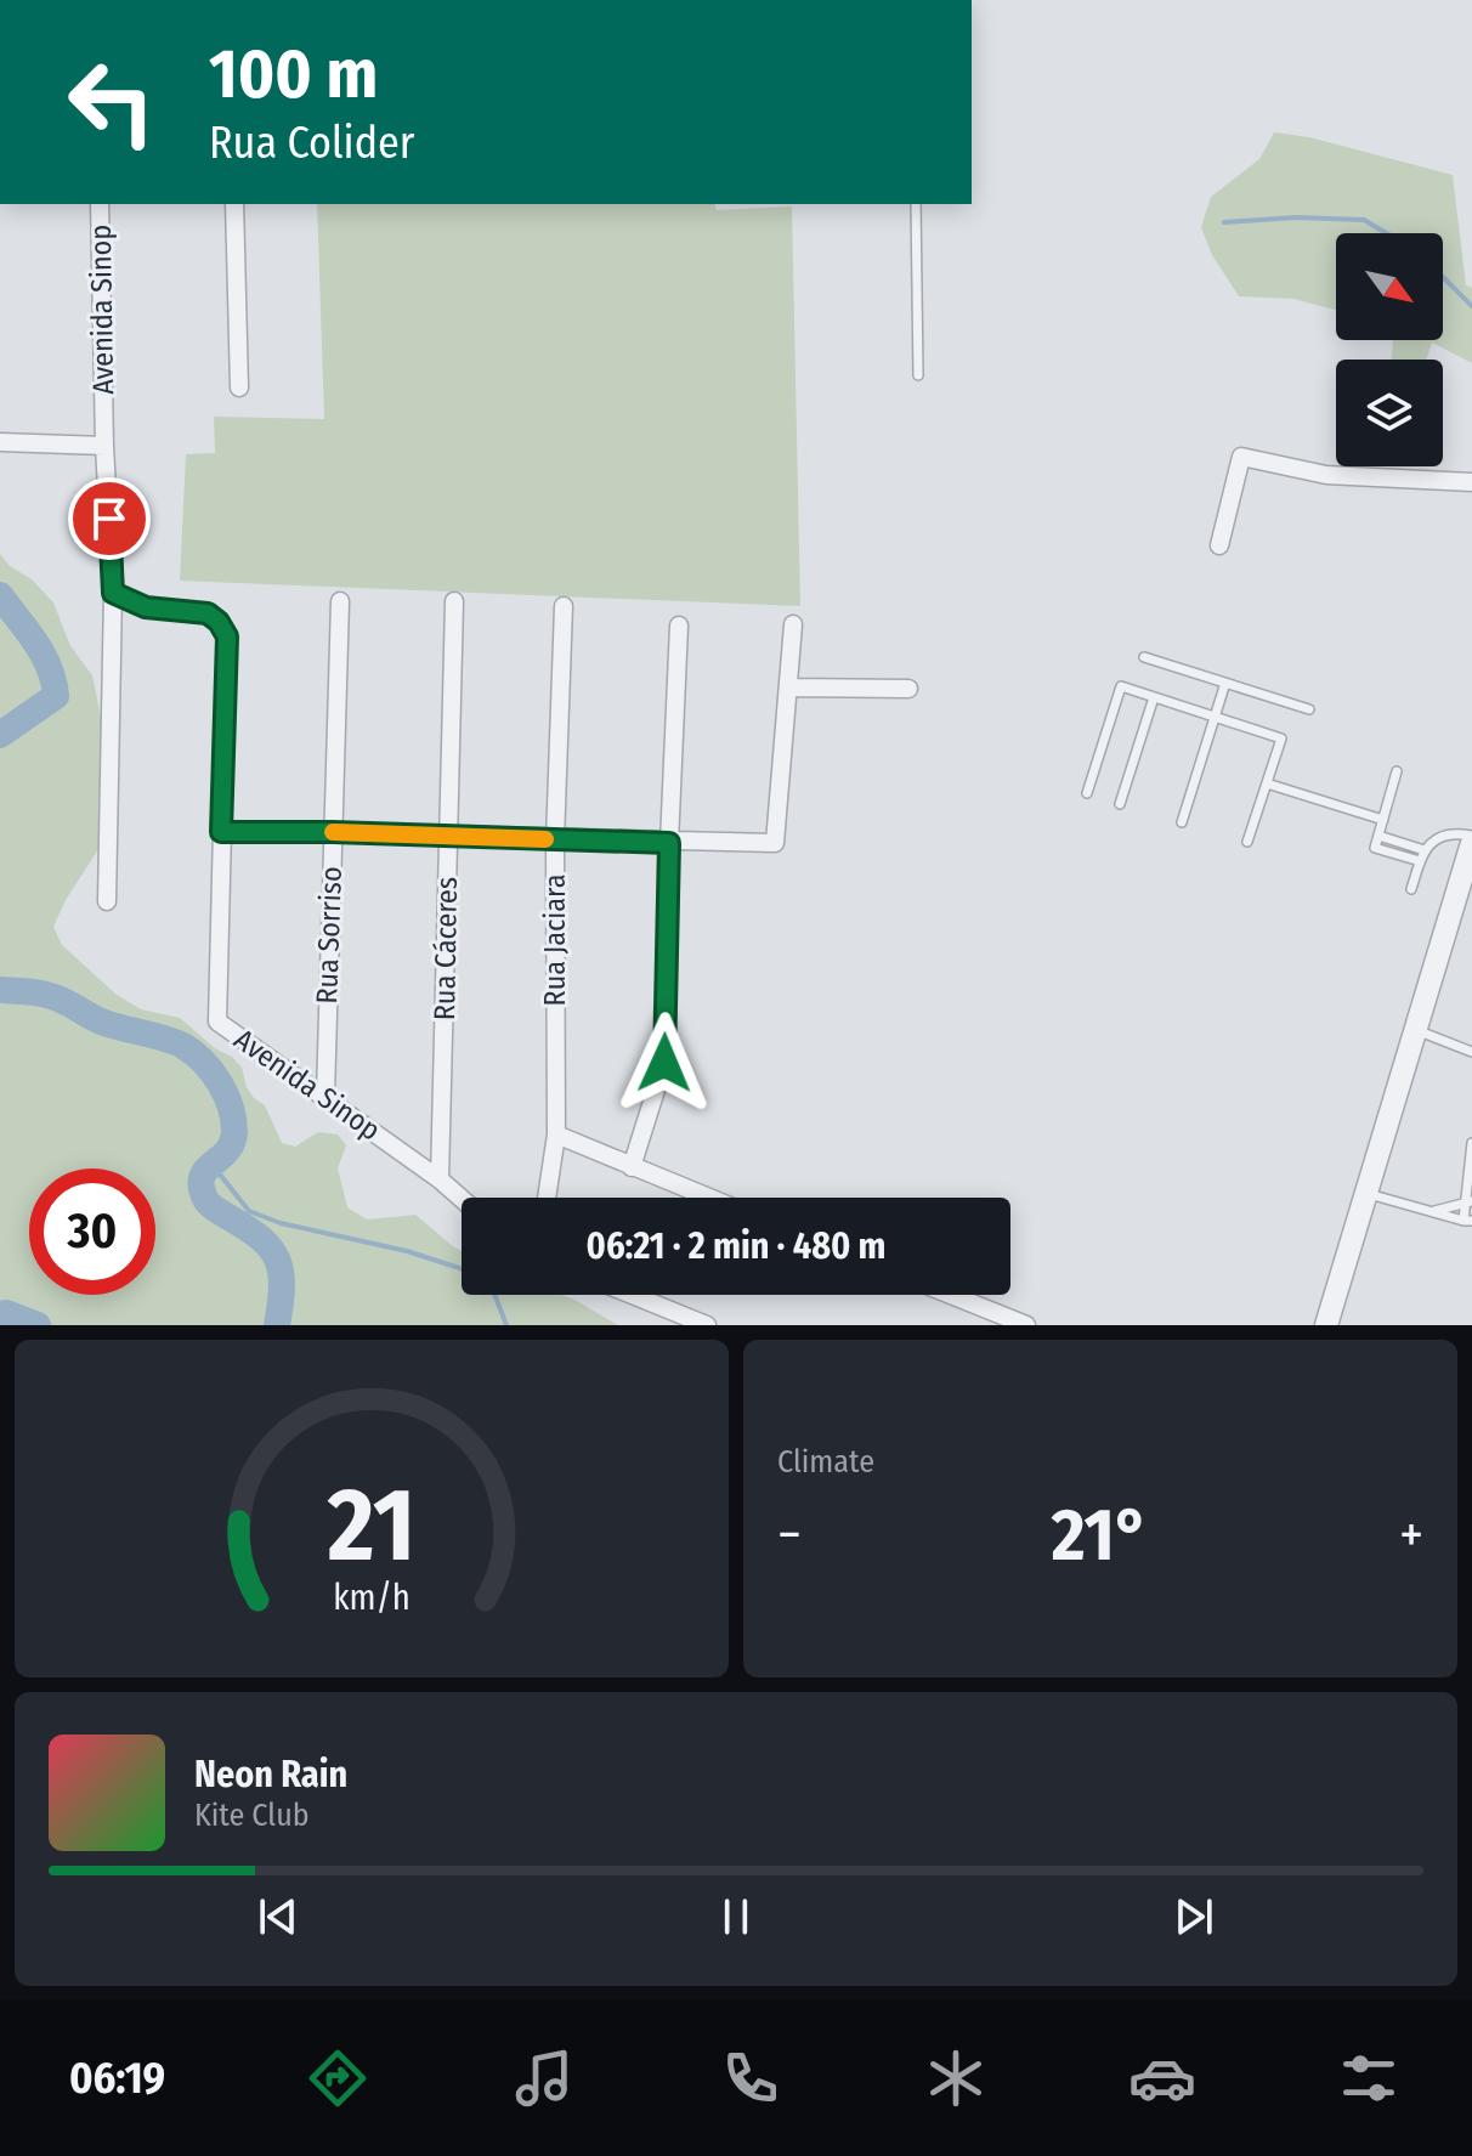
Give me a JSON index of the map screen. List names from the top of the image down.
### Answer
{
  "streets": {
    "street": [
      "Avenida Sinop",
      "Rua Sorriso",
      "Rua Jaciara",
      "Rua Cáceres"
    ]
  },
  "crossings": [
    ["Avenida Sinop", "Rua Sorriso"],
    ["Avenida Sinop", "Rua Cáceres"]
  ],
  "north": "bottom right",
  "page": {
    "turn": ["100 m", "Rua Colider"],
    "limit": "30",
    "trip": "06:21 · 2 min · 480 m",
    "tile": "Climate",
    "heat": ["−", "21°", "+"],
    "song": ["Neon Rain", "Kite Club"],
    "tabs": "06:19",
    "gauge": ["21", "km/h"]
  }
}
